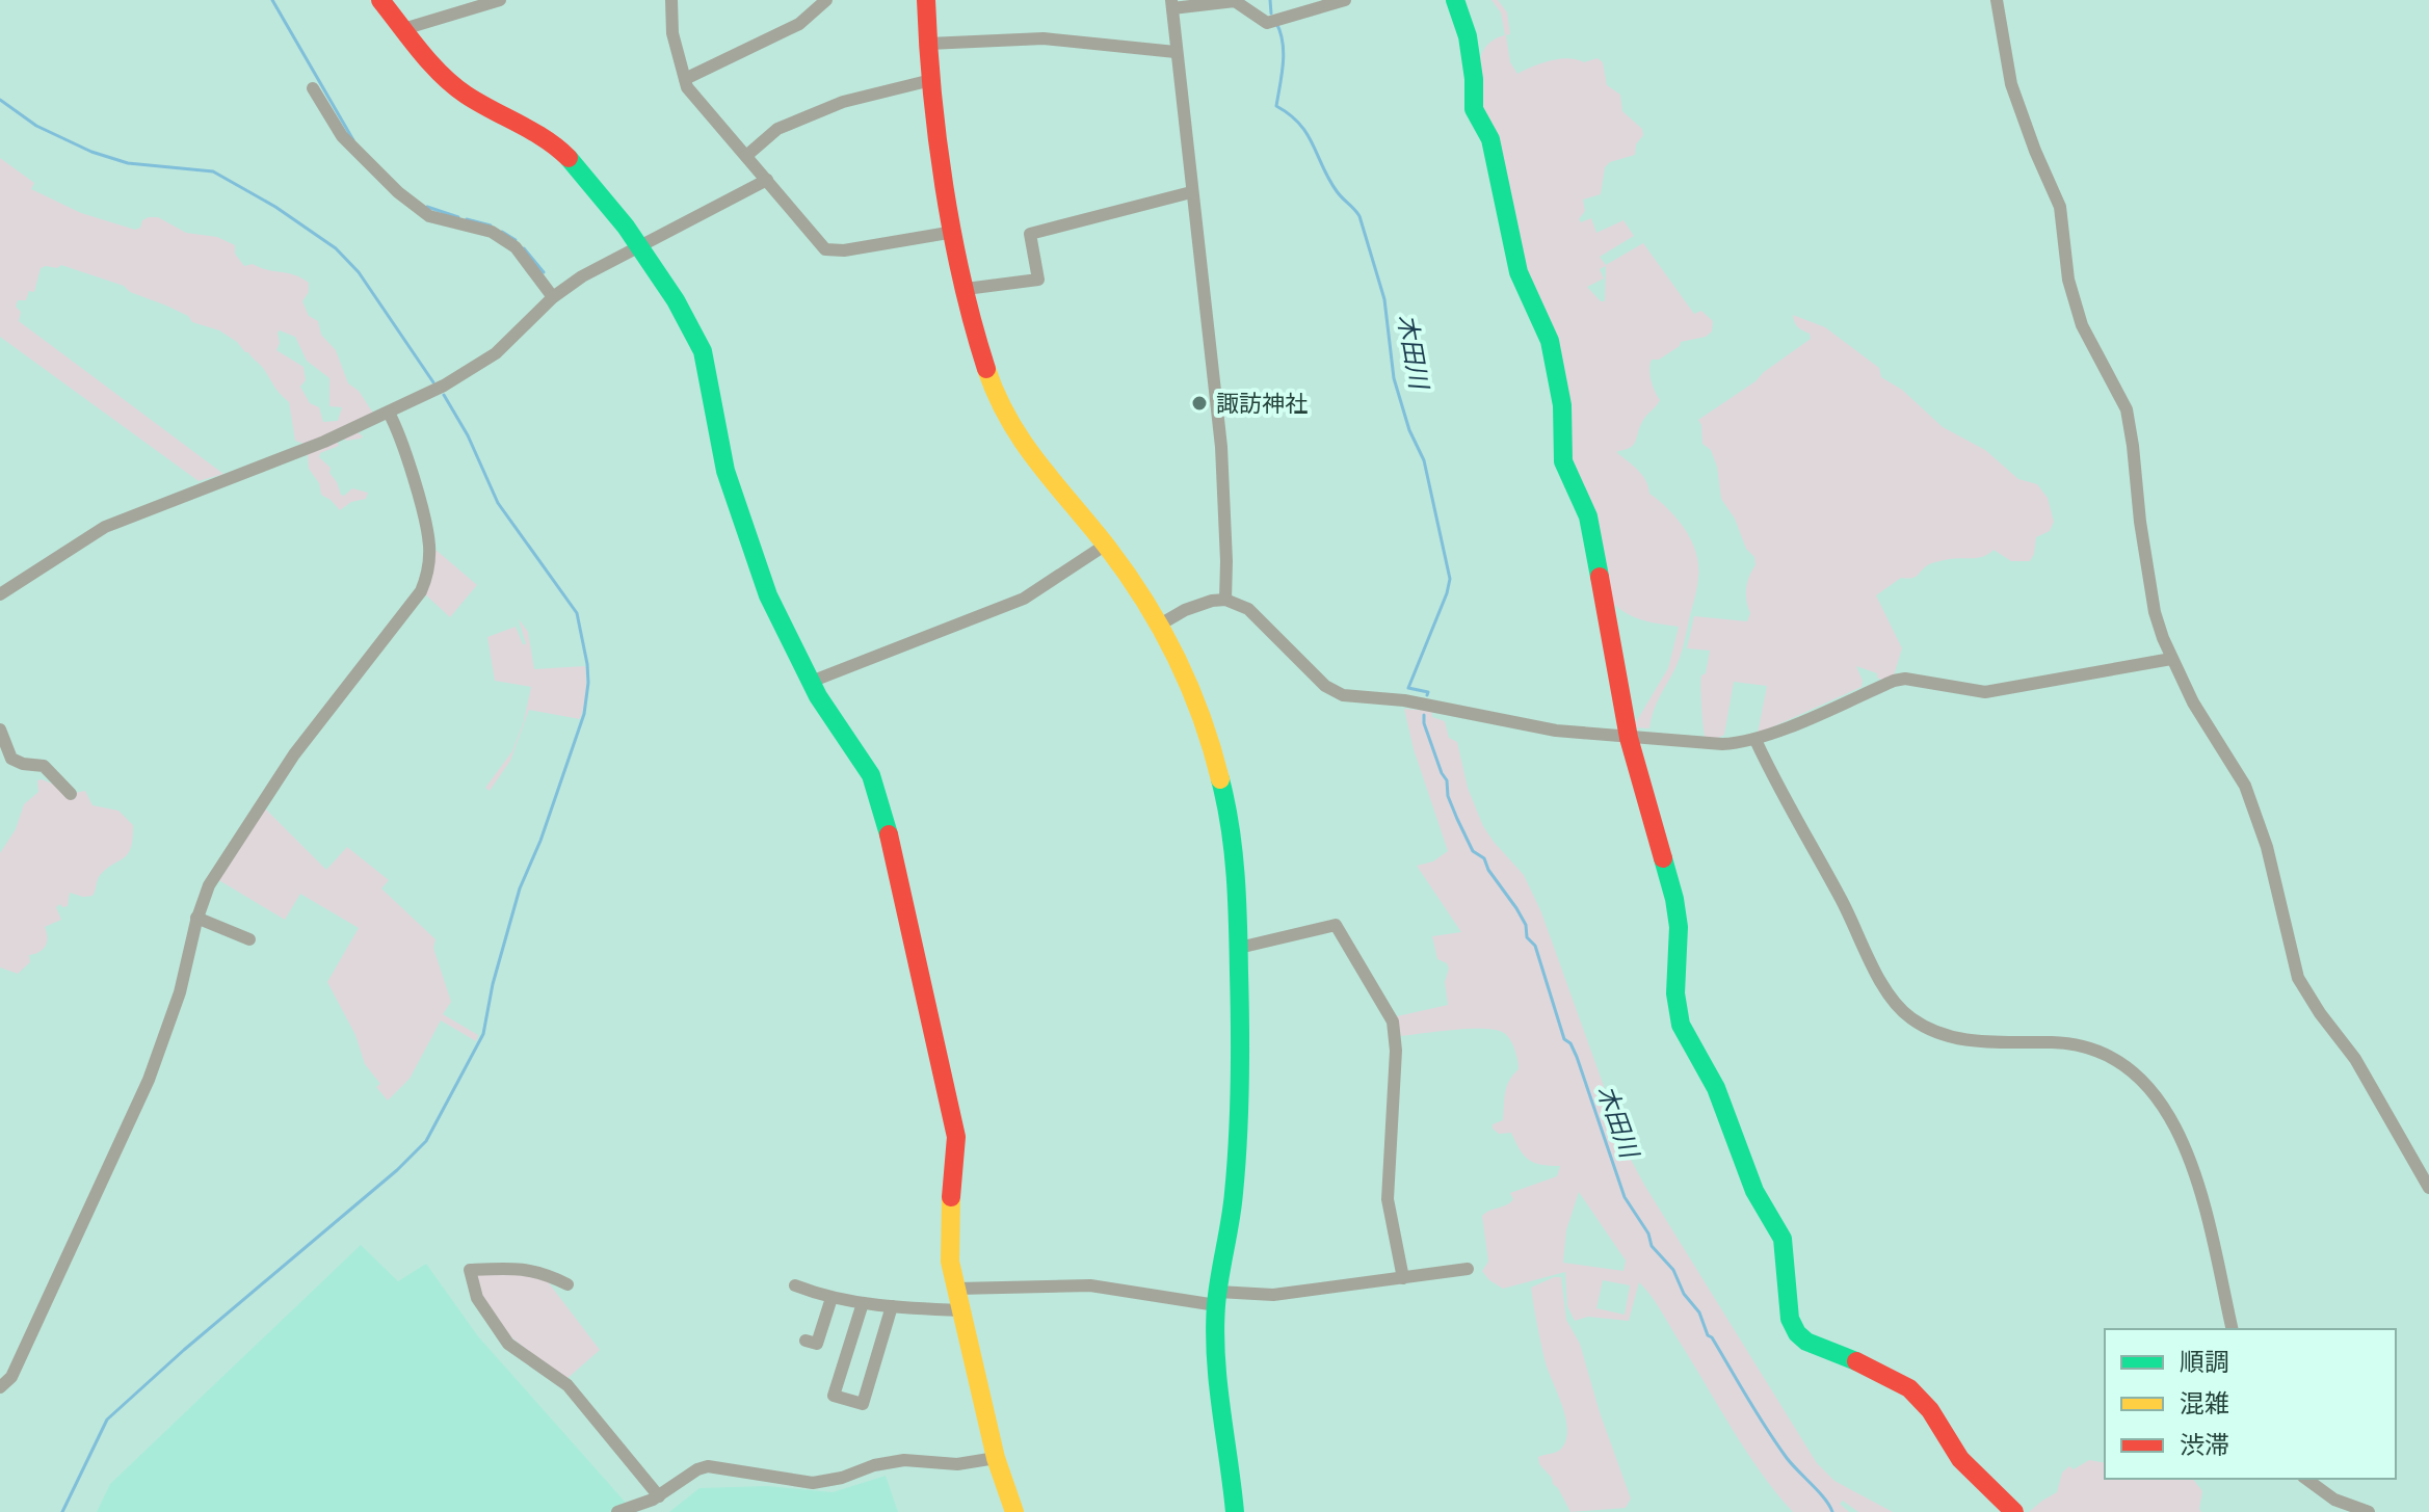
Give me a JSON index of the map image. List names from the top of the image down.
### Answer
{
  "water": ["木田川"],
  "places": ["諏訪神社"],
  "legend": ["順調", "混雑", "渋滞"]
}
